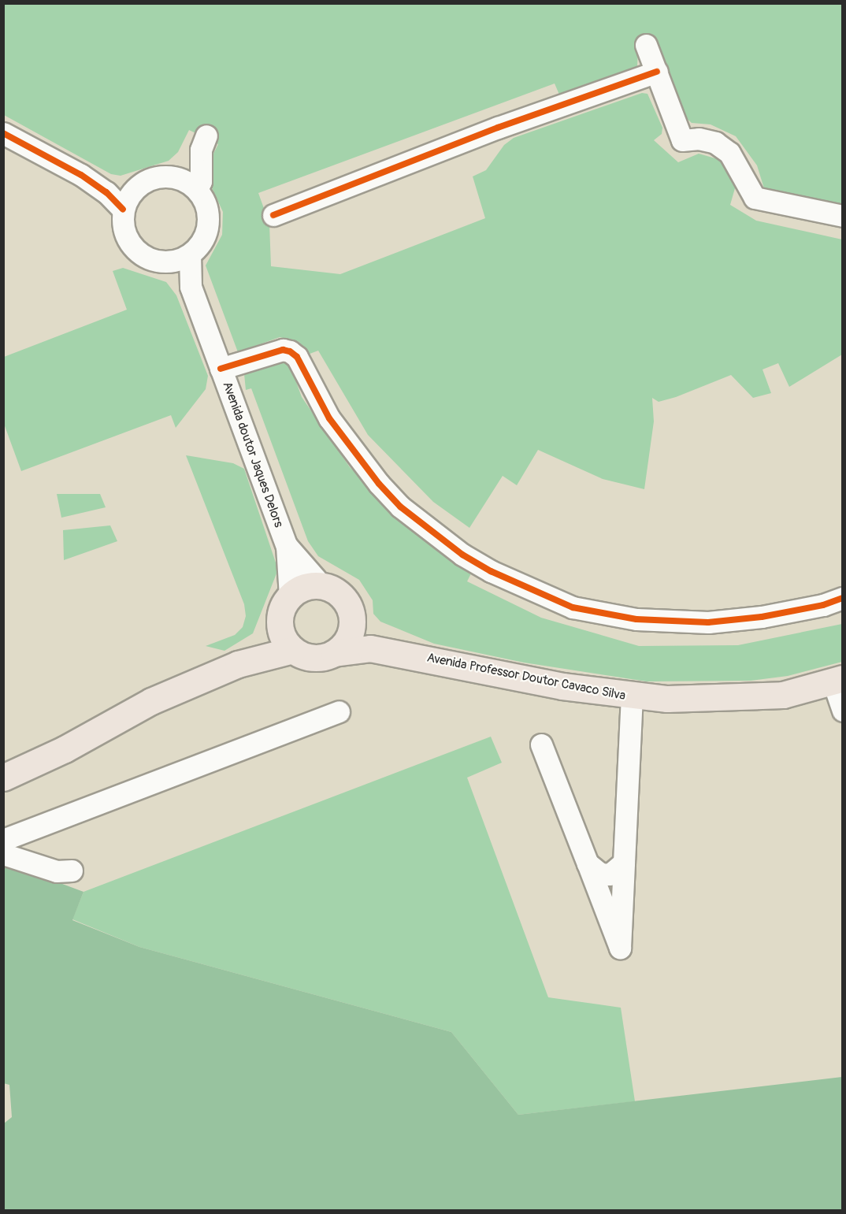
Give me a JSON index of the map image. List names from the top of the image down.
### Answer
{
  "streets": {
    "main road": ["Avenida Professor Doutor Cavaco Silva"],
    "street": ["Avenida doutor Jaques Delors"]
  },
  "crossings": [
    ["Avenida doutor Jaques Delors", "Avenida Professor Doutor Cavaco Silva"]
  ]
}
